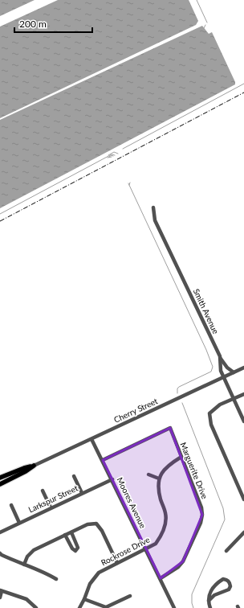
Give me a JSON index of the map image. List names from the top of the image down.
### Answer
{
  "streets": {
    "main road": ["Cherry Street"],
    "street": [
      "Smith Avenue",
      "Marguerite Drive",
      "Larkspur Street",
      "Moores Avenue",
      "Rockrose Drive"
    ]
  },
  "crossings": [
    ["Smith Avenue", "Cherry Street"],
    ["Cherry Street", "Moores Avenue"],
    ["Marguerite Drive", "Moores Avenue"],
    ["Larkspur Street", "Moores Avenue"],
    ["Moores Avenue", "Rockrose Drive"]
  ],
  "scale_bar": "200 m"
}
